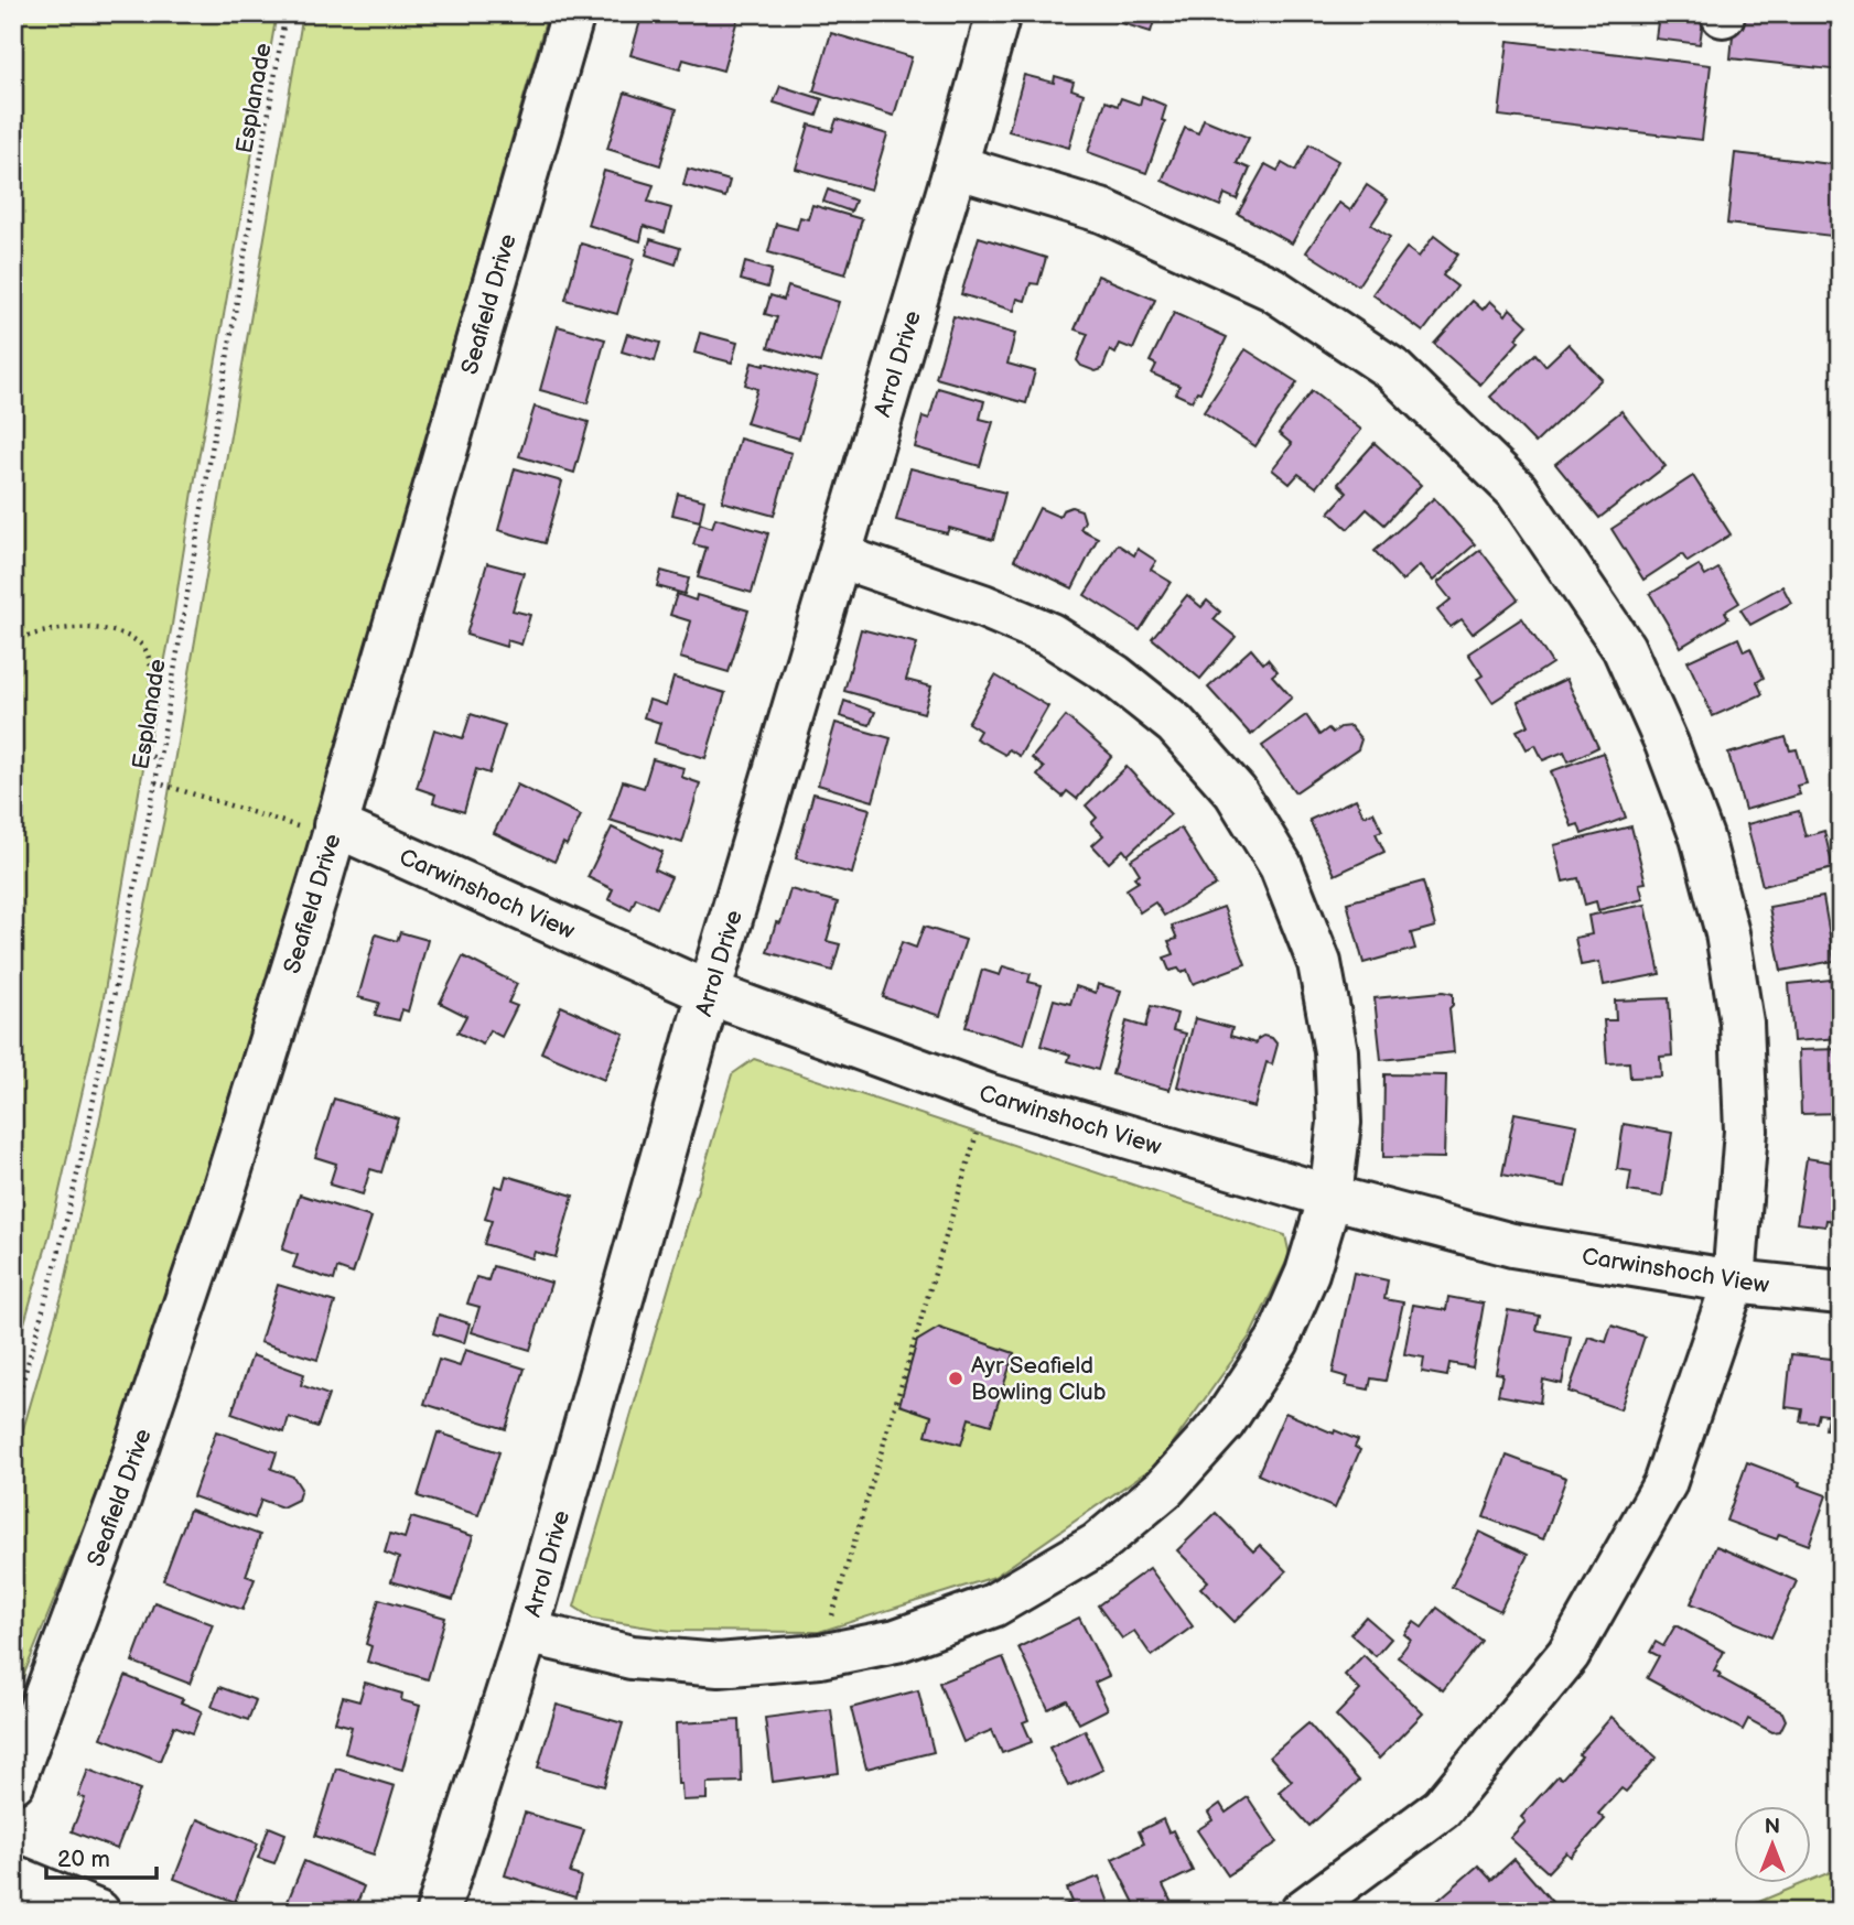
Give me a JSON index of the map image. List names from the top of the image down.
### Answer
{
  "streets": {
    "street": ["Seafield Drive", "Arrol Drive", "Carwinshoch View"],
    "path": ["Esplanade"]
  },
  "crossings": [
    ["Seafield Drive", "Carwinshoch View"],
    ["Arrol Drive", "Carwinshoch View"]
  ],
  "places": ["Ayr Seafield Bowling Club"],
  "scale_bar": "20 m",
  "north": "top"
}
